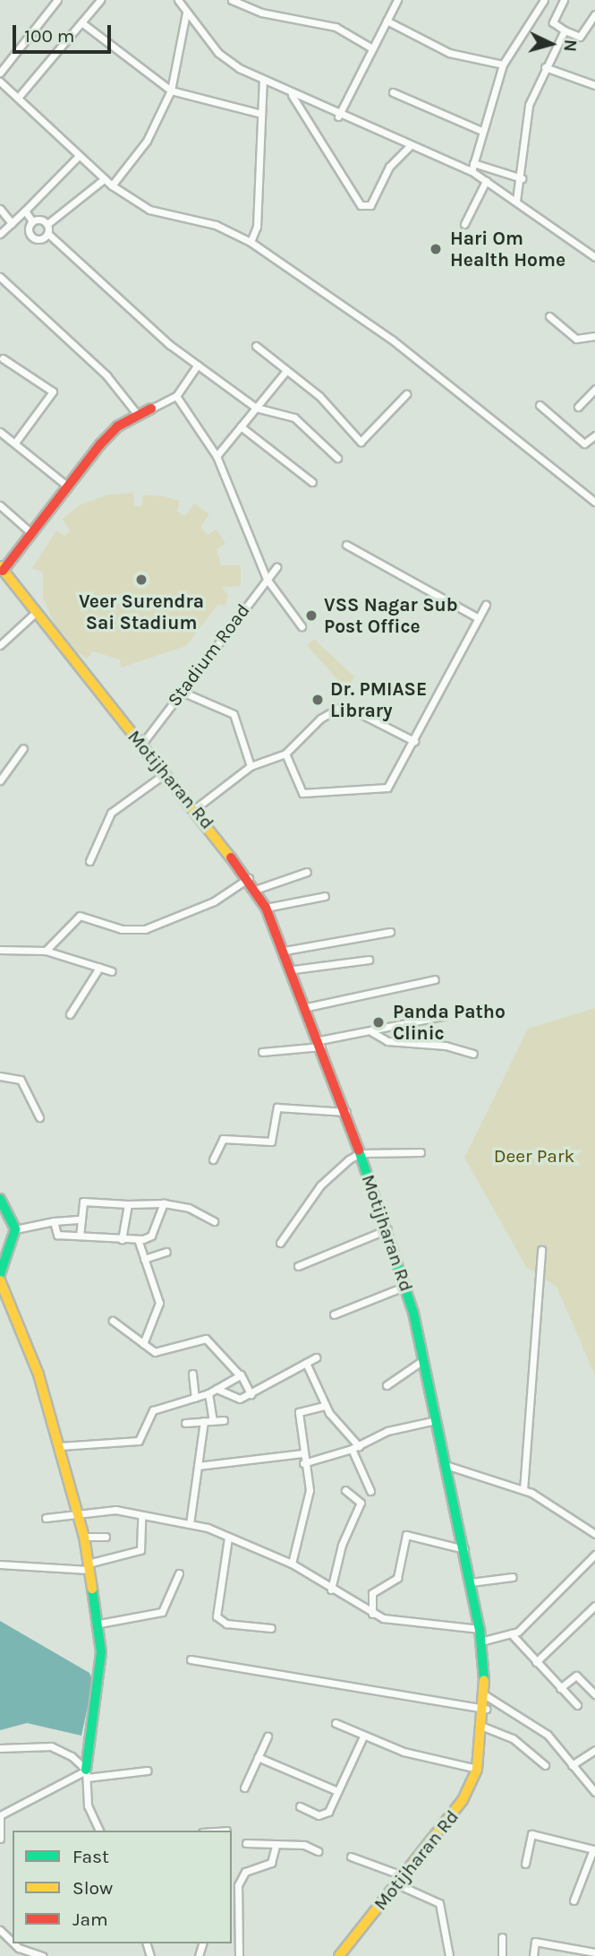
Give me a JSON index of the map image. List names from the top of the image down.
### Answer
{
  "streets": {
    "main road": ["Motijharan Rd"],
    "street": ["Stadium Road"]
  },
  "crossings": [
    ["Stadium Road", "Motijharan Rd"]
  ],
  "parks": ["Deer Park"],
  "places": [
    "Hari Om Health Home",
    "Veer Surendra Sai Stadium",
    "VSS Nagar Sub Post Office",
    "Dr. PMIASE Library",
    "Panda Patho Clinic"
  ],
  "legend": ["Fast", "Slow", "Jam"],
  "scale_bar": "100 m",
  "north": "right"
}
